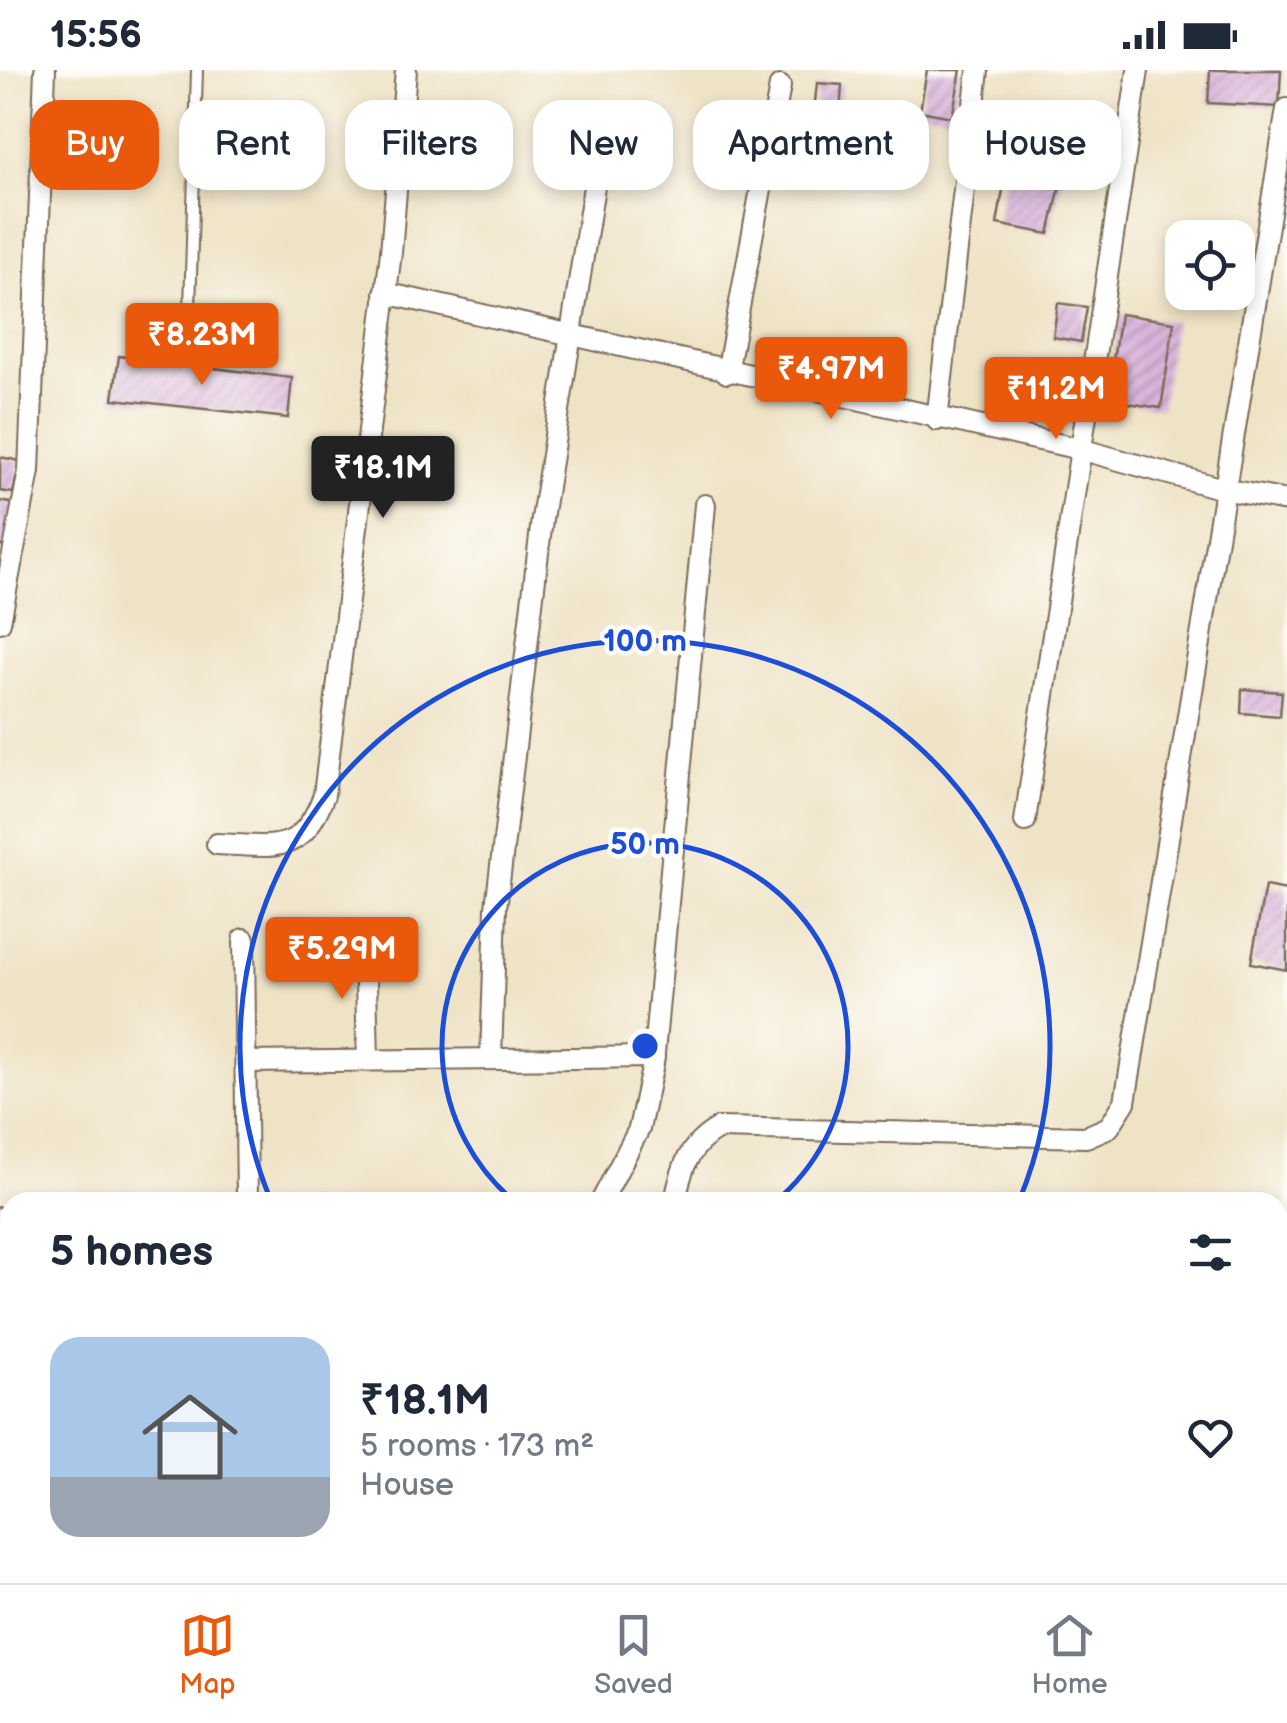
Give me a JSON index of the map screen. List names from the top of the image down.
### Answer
{
  "page": {
    "status": "15:56",
    "chip": [
      "Buy",
      "Rent",
      "Filters",
      "New",
      "Apartment",
      "House"
    ],
    "price": [
      "₹8.23M",
      "₹4.97M",
      "₹11.2M",
      "₹18.1M",
      "₹5.29M"
    ],
    "heading": "5 homes",
    "list": [
      {
        "name": "₹18.1M",
        "note": "5 rooms · 173 m² · House"
      }
    ],
    "tabs": ["Map", "Saved", "Home"]
  },
  "rings": ["100 m", "50 m"]
}
